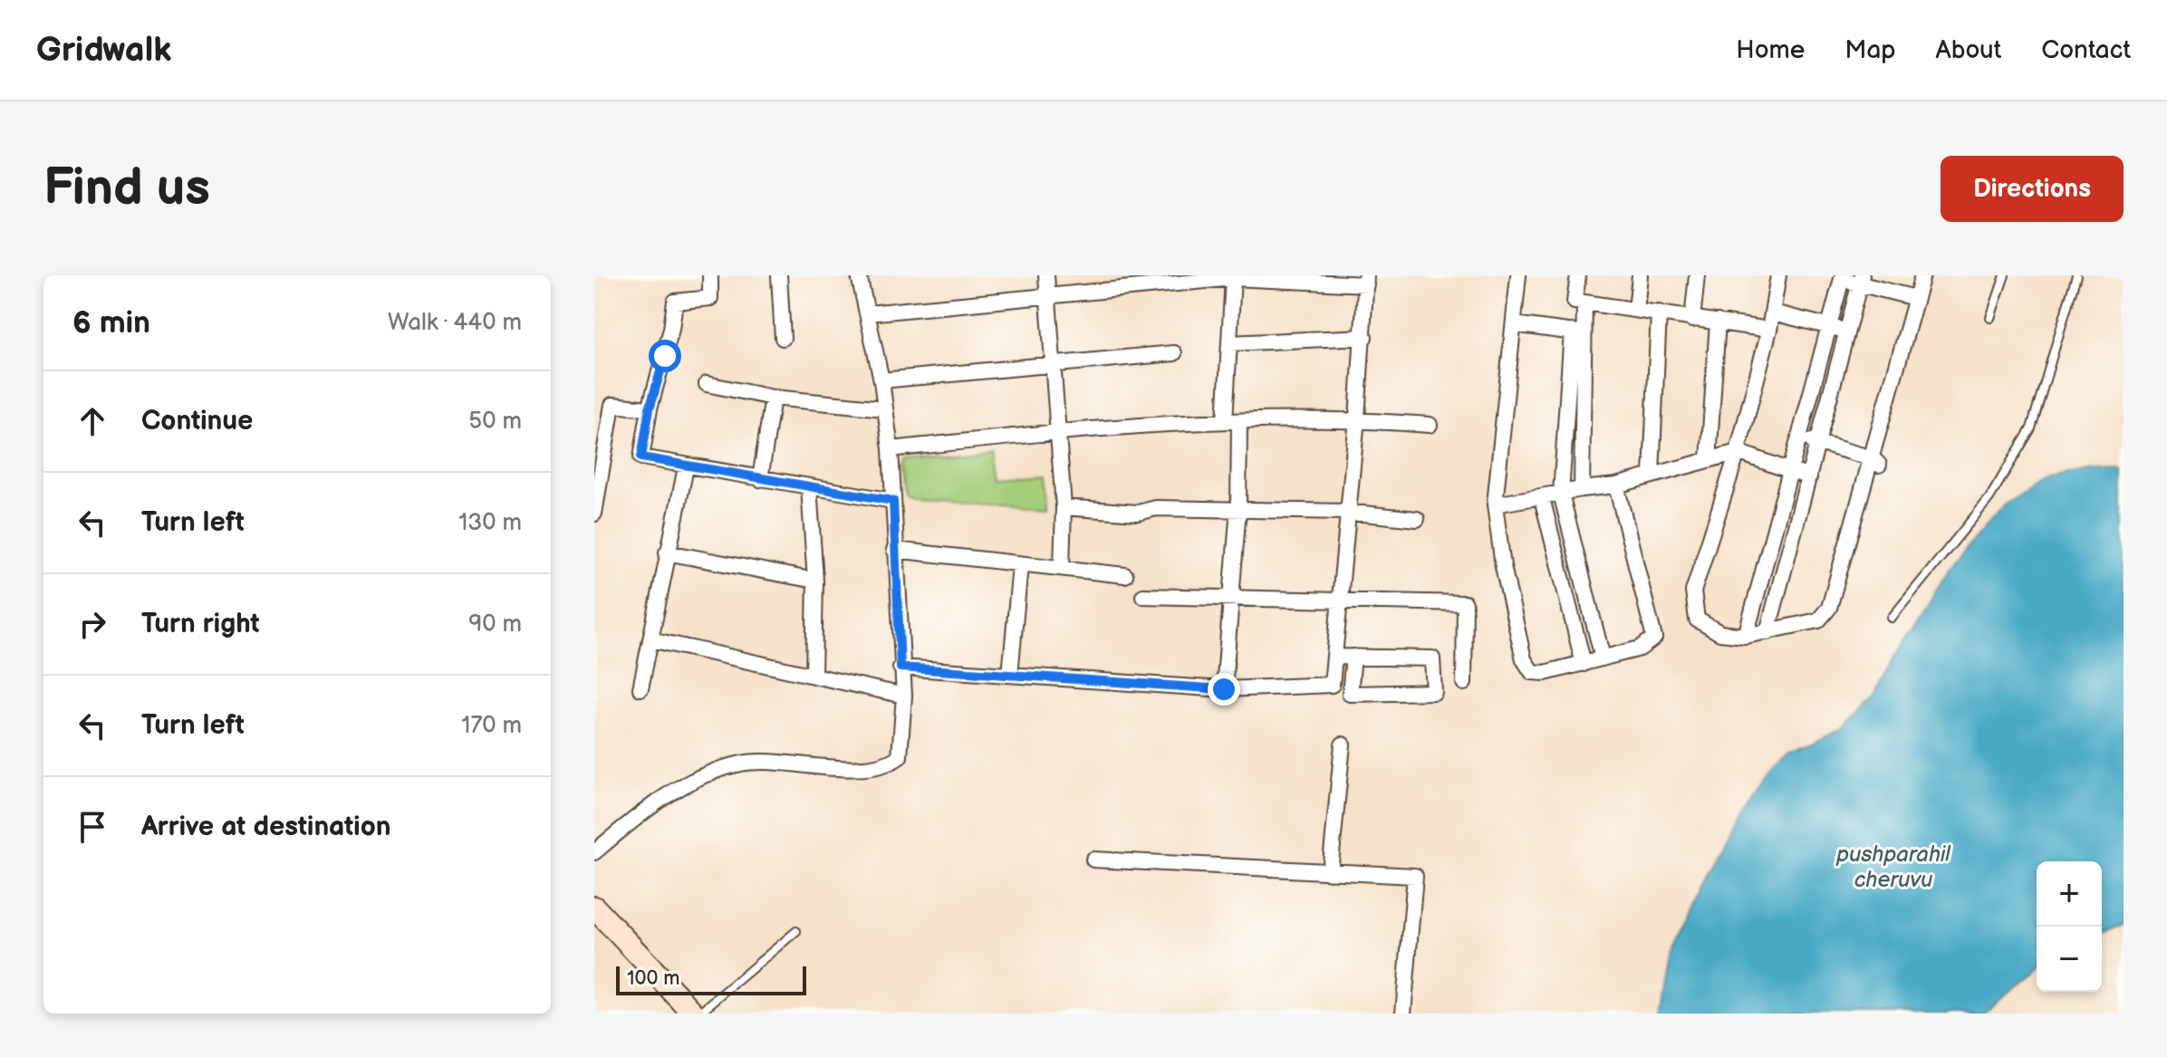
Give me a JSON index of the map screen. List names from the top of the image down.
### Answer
{
  "water": ["pushparahil cheruvu"],
  "scale_bar": "100 m",
  "page": {
    "header": "Gridwalk",
    "nav": [
      "Home",
      "Map",
      "About",
      "Contact"
    ],
    "buttons": "Directions",
    "title": "Find us",
    "heading": ["6 min", "Walk · 440 m"],
    "list": [
      ["Continue", "50 m"],
      ["Turn left", "130 m"],
      ["Turn right", "90 m"],
      ["Turn left", "170 m"],
      "Arrive at destination"
    ],
    "map_buttons": ["+", "−"],
    "scale": "100 m"
  }
}
